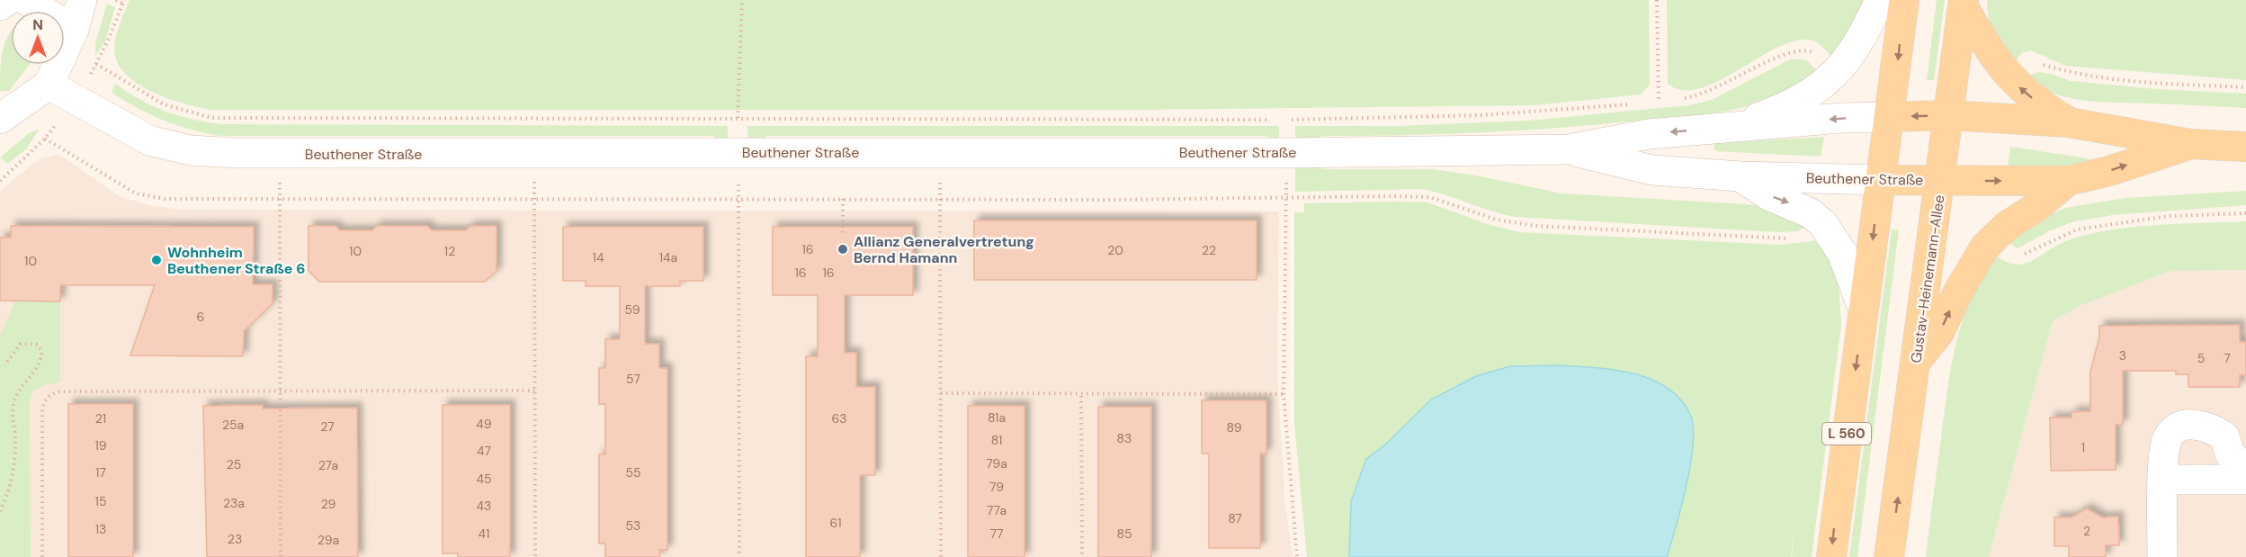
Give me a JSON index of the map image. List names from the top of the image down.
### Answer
{
  "streets": {
    "main road": ["Beuthener Straße", "Gustav-Heinemann-Allee", "L 560"]
  },
  "crossings": [
    ["Beuthener Straße", "Gustav-Heinemann-Allee"],
    ["Beuthener Straße", "L 560"]
  ],
  "places": ["Allianz Generalvertretung Bernd Hamann", "Wohnheim Beuthener Straße 6"],
  "house_numbers": [
    "16",
    "20",
    "22",
    "10",
    "12",
    "14",
    "14a",
    "10",
    "16",
    "16",
    "59",
    "6",
    "3",
    "5",
    "7",
    "57",
    "81a",
    "21",
    "63",
    "49",
    "25a",
    "27",
    "89",
    "83",
    "81",
    "19",
    "1",
    "47",
    "79a",
    "25",
    "27a",
    "17",
    "55",
    "45",
    "79",
    "15",
    "23a",
    "29",
    "43",
    "77a",
    "87",
    "61",
    "53",
    "13",
    "2",
    "41",
    "77",
    "85",
    "23",
    "29a"
  ],
  "north": "top"
}
